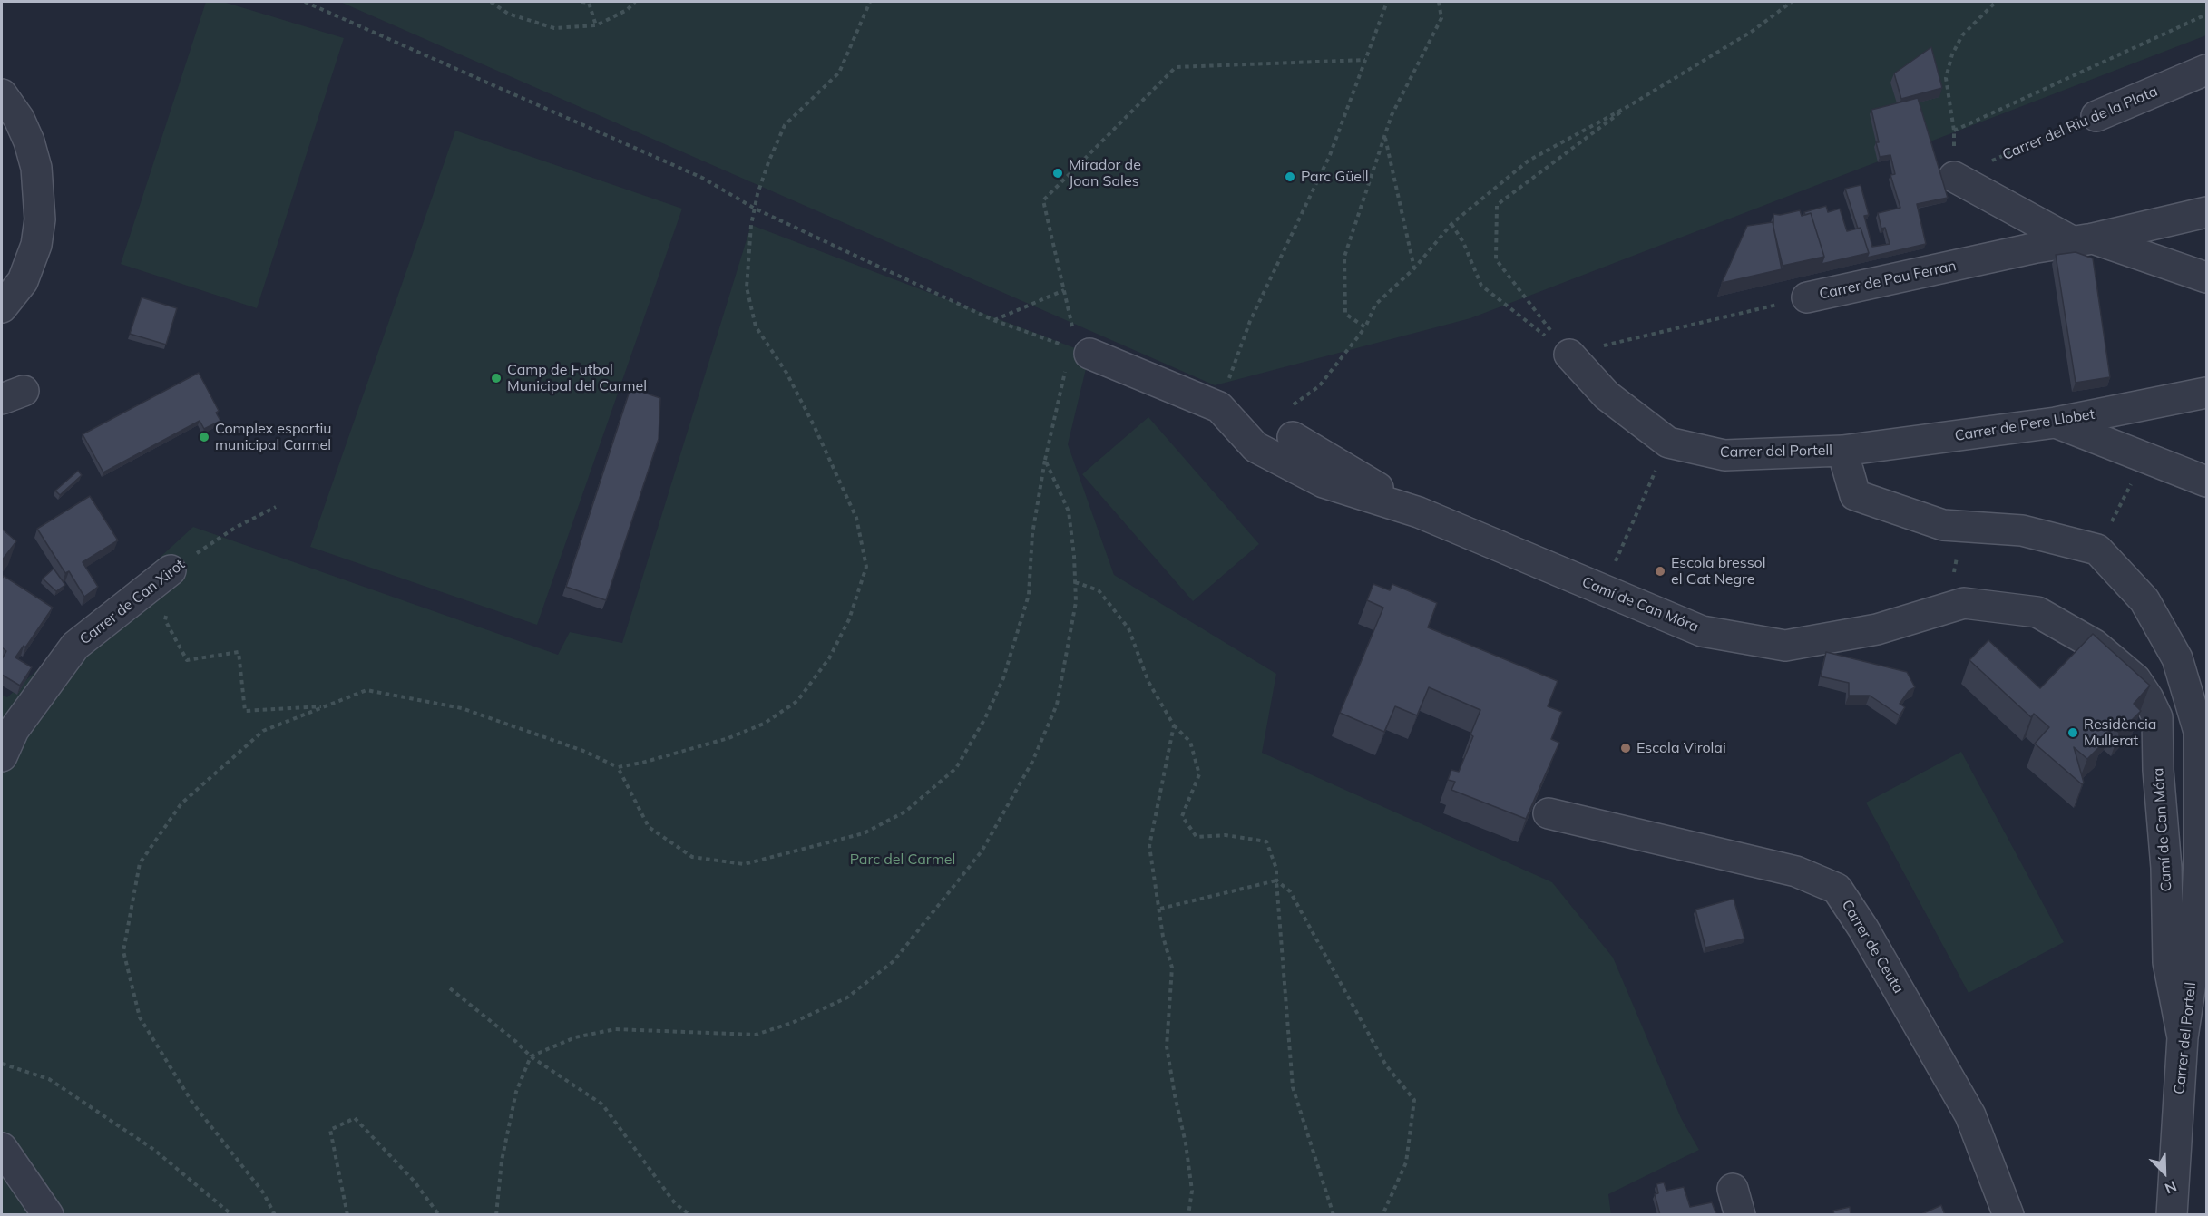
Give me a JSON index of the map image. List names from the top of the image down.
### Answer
{
  "streets": {
    "street": [
      "Carrer del Riu de la Plata",
      "Carrer de Pau Ferran",
      "Carrer de Pere Llobet",
      "Carrer del Portell",
      "Carrer de Can Xirot",
      "Camí de Can Móra",
      "Carrer de Ceuta"
    ]
  },
  "crossings": [
    ["Carrer de Pau Ferran", "Carrer del Portell"],
    ["Carrer de Pere Llobet", "Carrer del Portell"],
    ["Carrer del Portell", "Camí de Can Móra"]
  ],
  "parks": ["Parc del Carmel"],
  "places": [
    "Mirador de Joan Sales",
    "Parc Güell",
    "Camp de Futbol Municipal del Carmel",
    "Complex esportiu municipal Carmel",
    "Escola bressol el Gat Negre",
    "Residència Mullerat",
    "Escola Virolai"
  ],
  "north": "bottom right"
}
